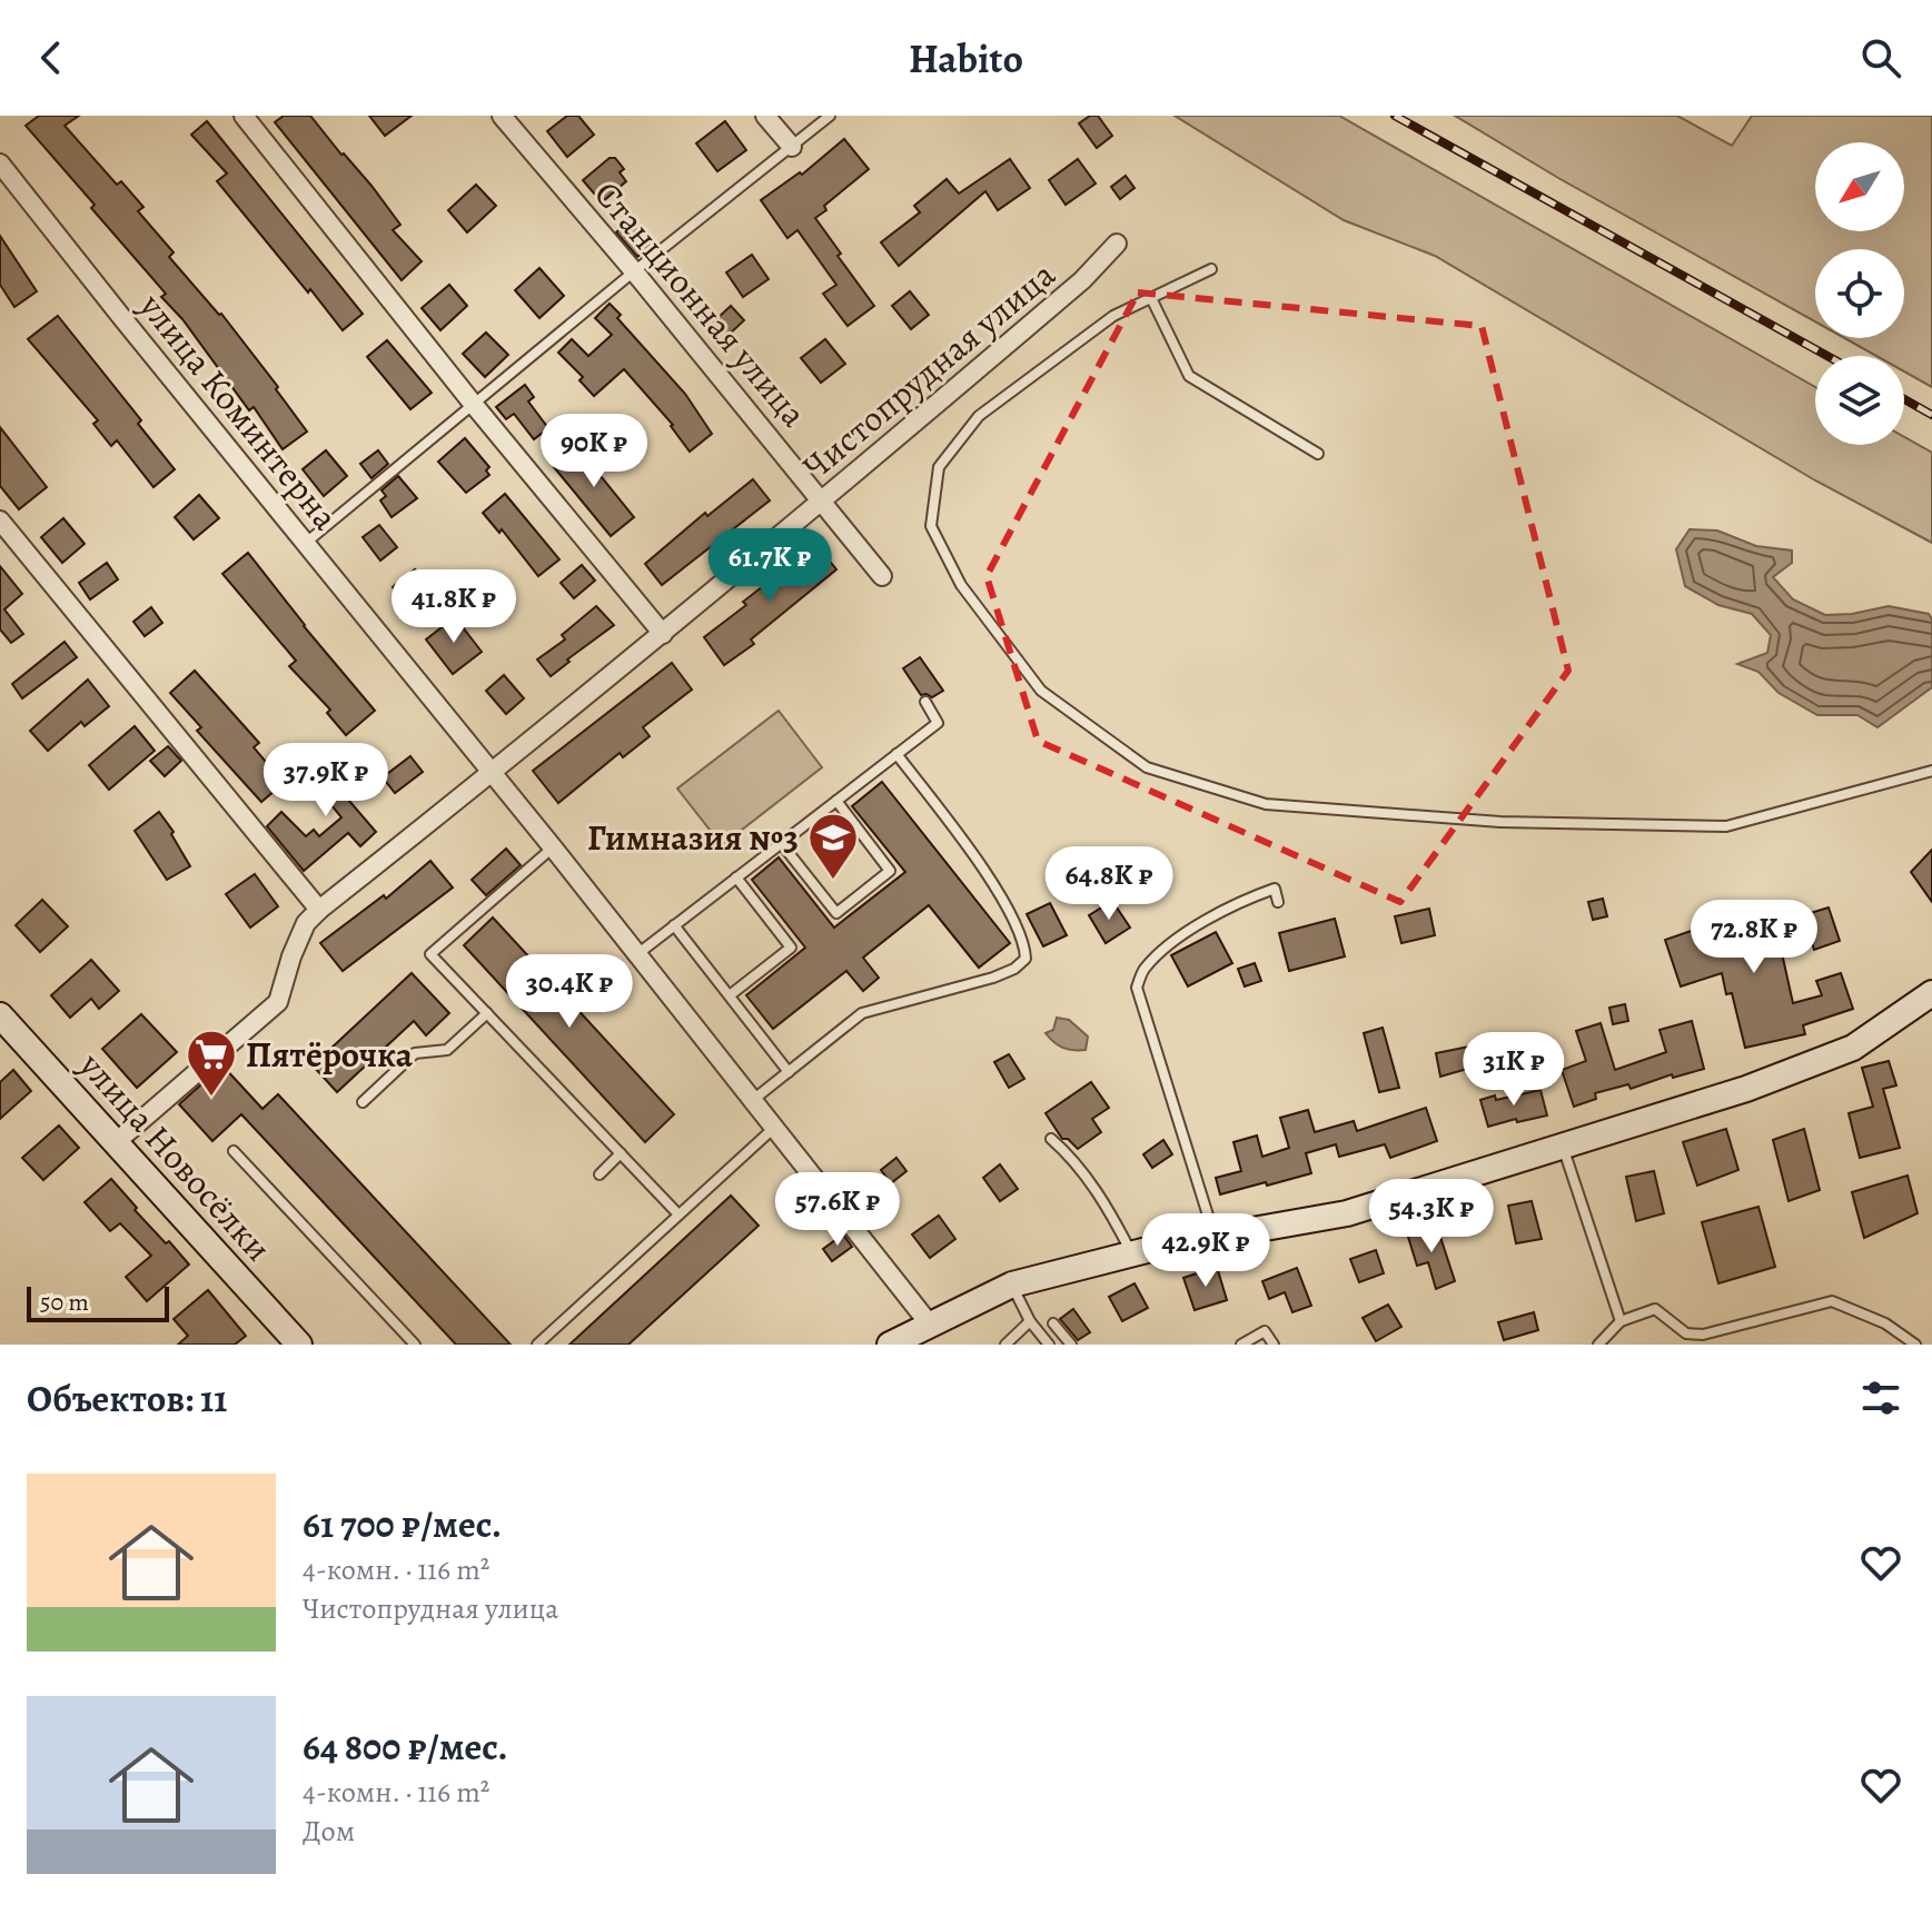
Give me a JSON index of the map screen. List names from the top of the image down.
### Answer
{
  "streets": {
    "main road": ["улица Новосёлки"],
    "street": ["Станционная улица", "Чистопрудная улица", "улица Коминтерна"]
  },
  "crossings": [
    ["Станционная улица", "Чистопрудная улица"],
    ["Чистопрудная улица", "улица Коминтерна"],
    ["Чистопрудная улица", "улица Новосёлки"]
  ],
  "places": {
    "school or university": ["Гимназия №3"],
    "supermarket": ["Пятёрочка"]
  },
  "scale_bar": "50 m",
  "north": "bottom left",
  "page": {
    "header": "Habito",
    "price": [
      "90K ₽",
      "61.7K ₽",
      "41.8K ₽",
      "37.9K ₽",
      "64.8K ₽",
      "72.8K ₽",
      "30.4K ₽",
      "31K ₽",
      "57.6K ₽",
      "54.3K ₽",
      "42.9K ₽"
    ],
    "scale": "50 m",
    "heading": "Объектов: 11",
    "list": [
      {
        "name": "61 700 ₽/мес.",
        "note": "4-комн. · 116 m² · Чистопрудная улица"
      },
      {
        "name": "64 800 ₽/мес.",
        "note": "4-комн. · 116 m² · Дом"
      }
    ]
  }
}
